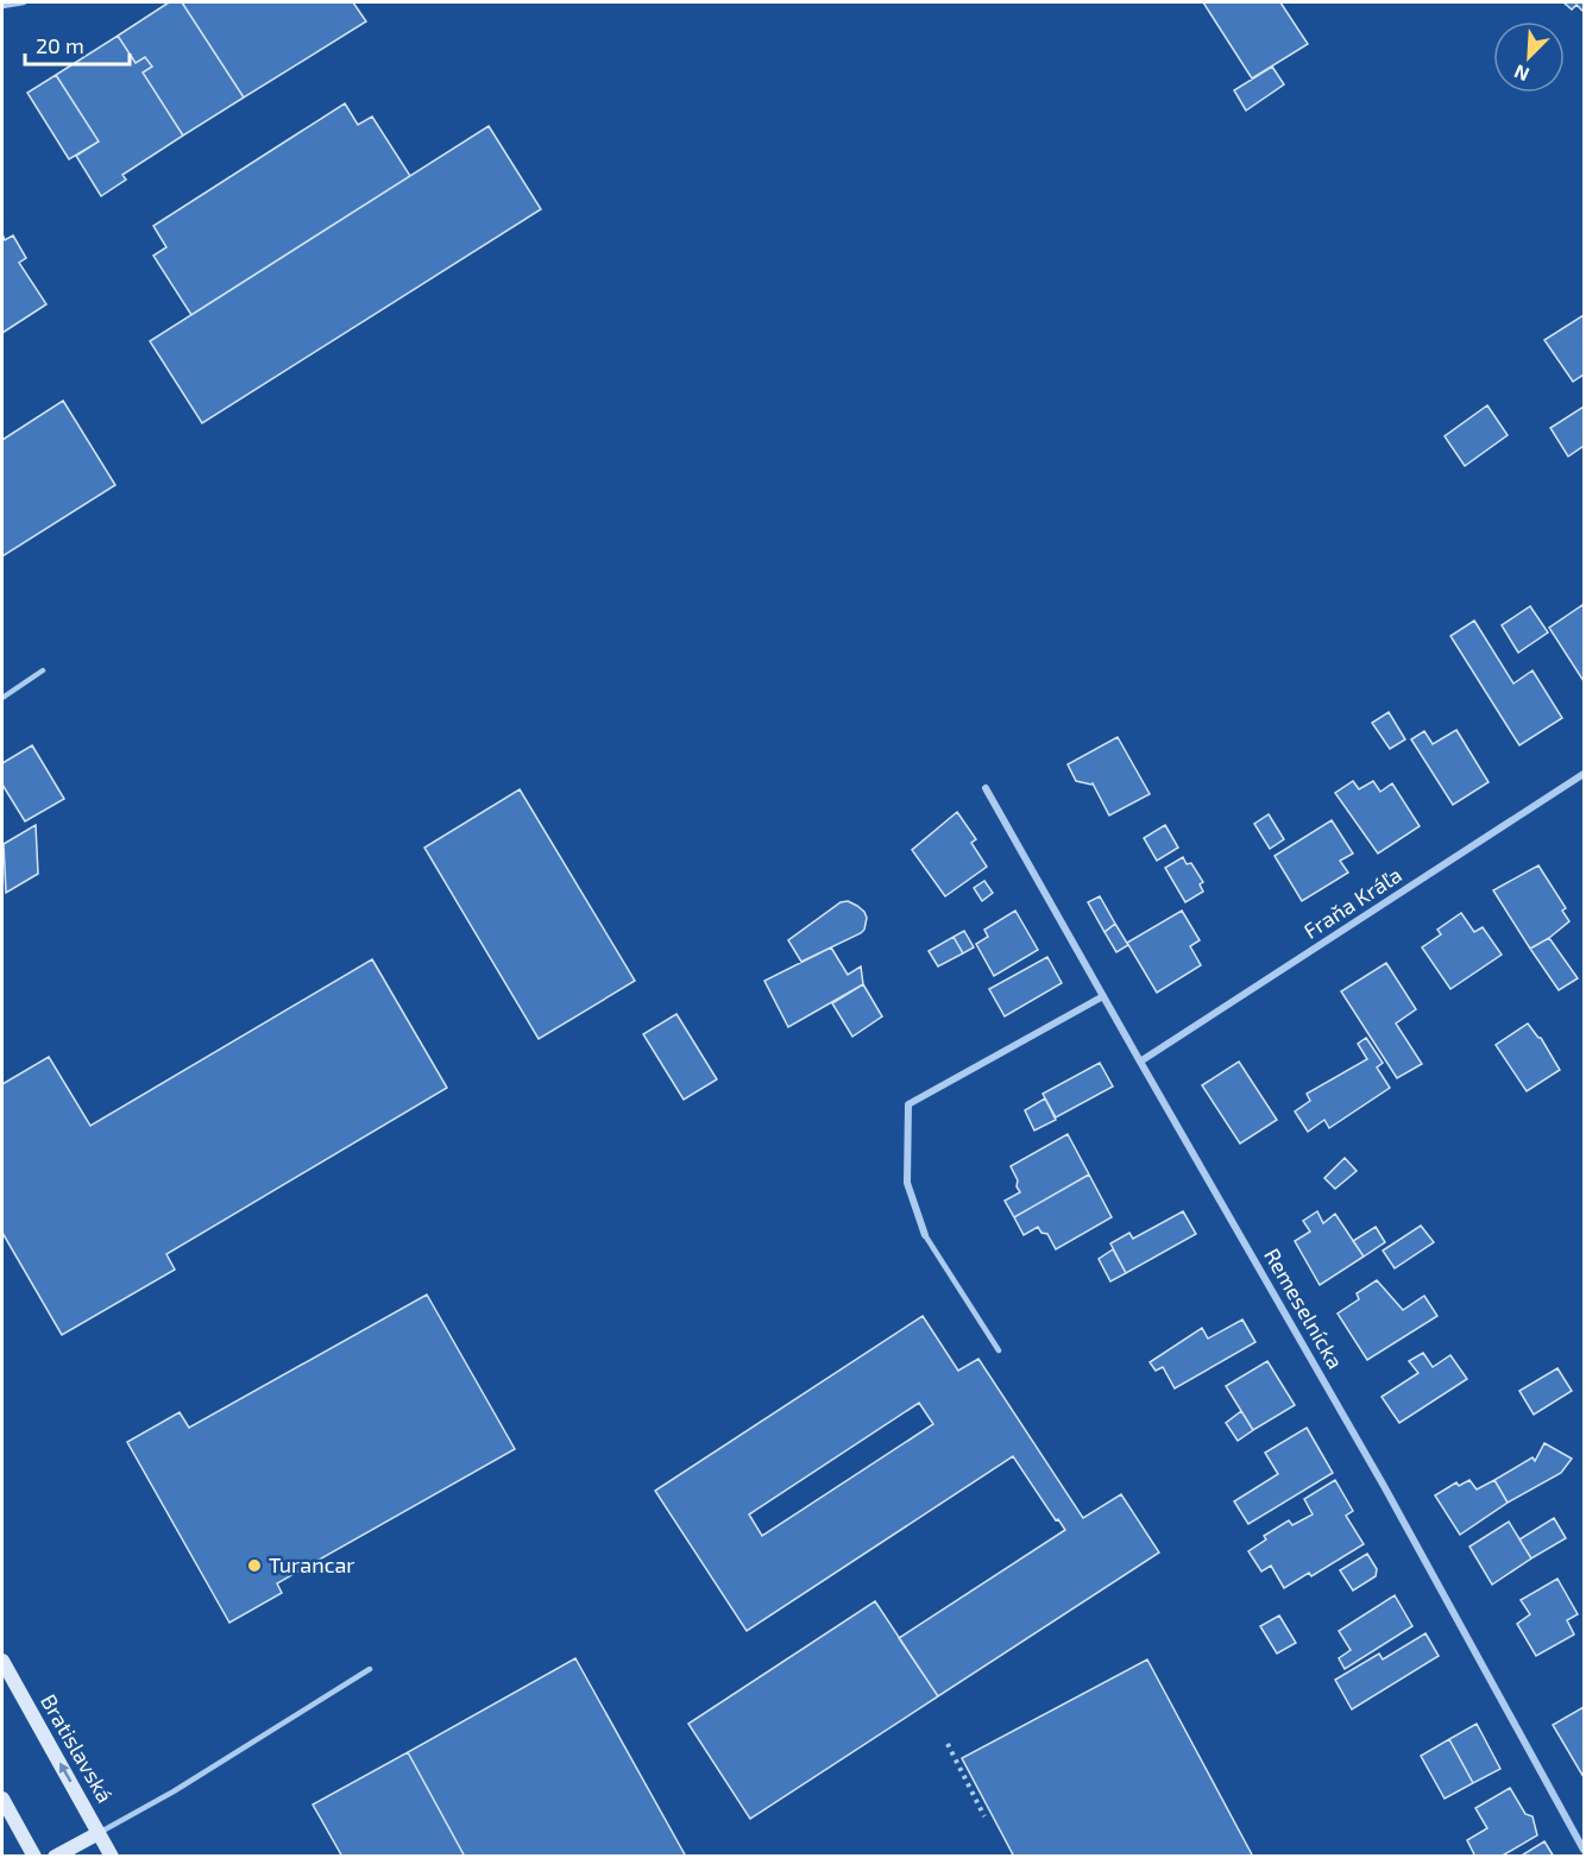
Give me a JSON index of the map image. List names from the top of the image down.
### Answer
{
  "streets": {
    "main road": ["Bratislavská"],
    "street": ["Fraňa Kráľa", "Remeselnícka"]
  },
  "crossings": [
    ["Fraňa Kráľa", "Remeselnícka"]
  ],
  "places": ["Turancar"],
  "scale_bar": "20 m",
  "north": "bottom left"
}
